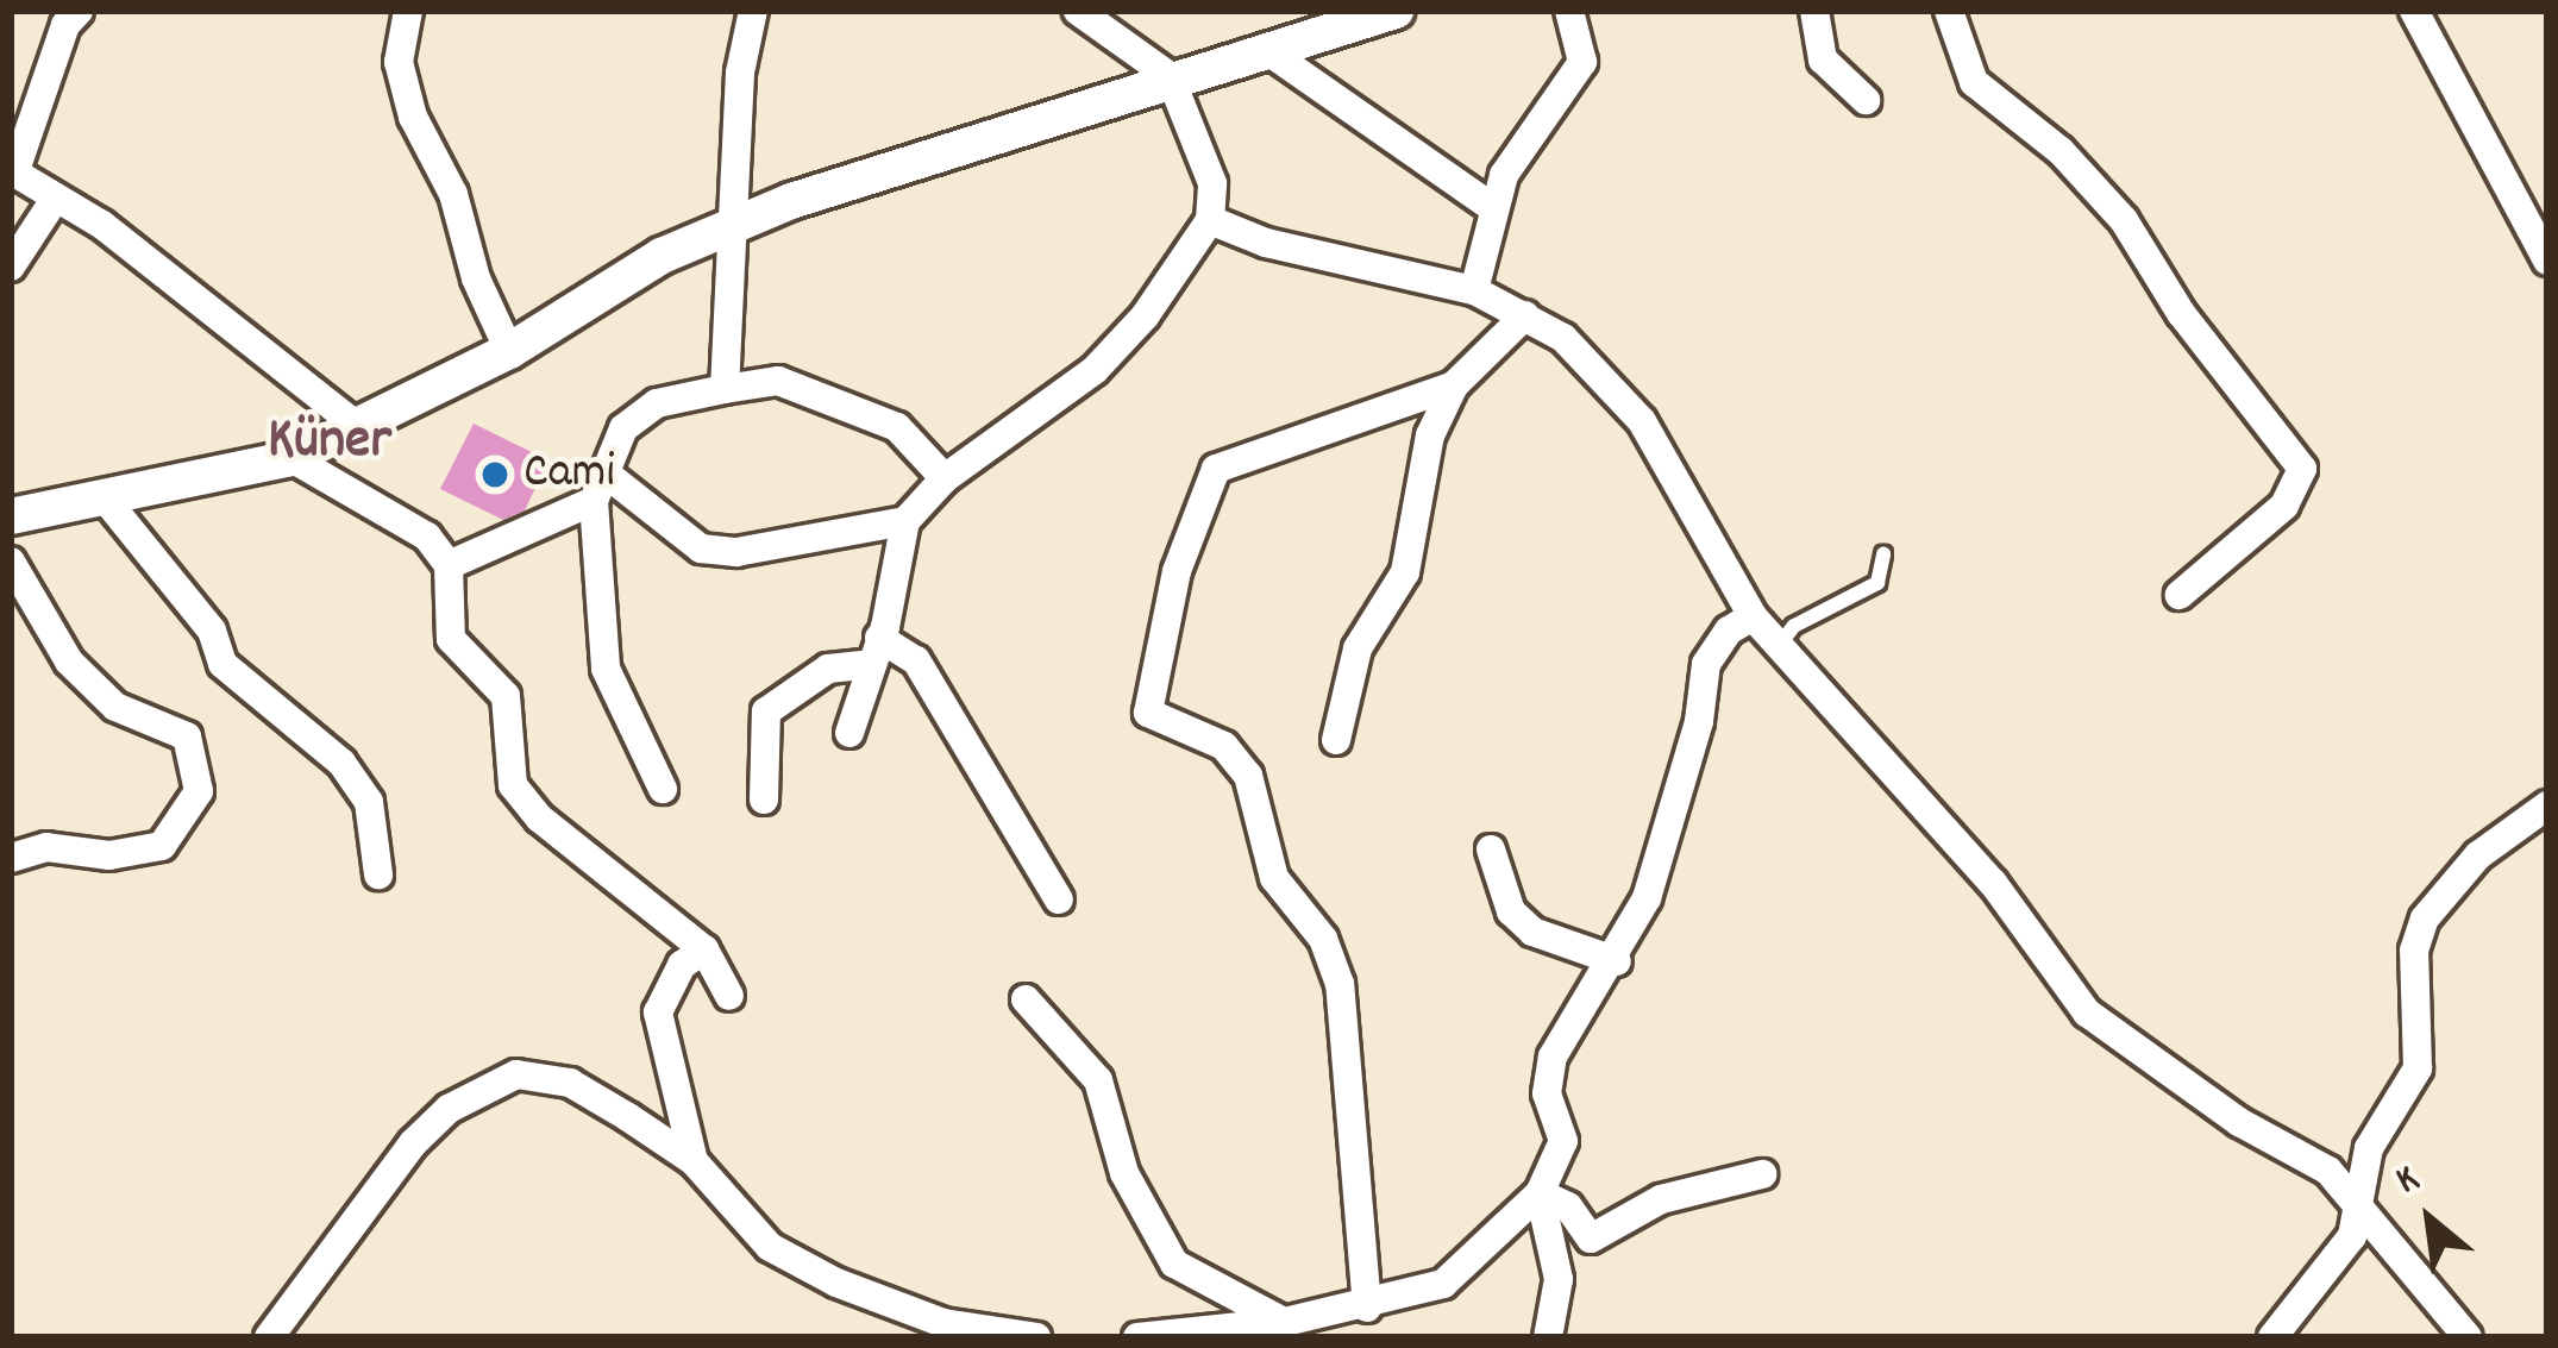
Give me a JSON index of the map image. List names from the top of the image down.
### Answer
{
  "districts": ["Küner"],
  "places": ["Cami"],
  "north": "top left"
}
